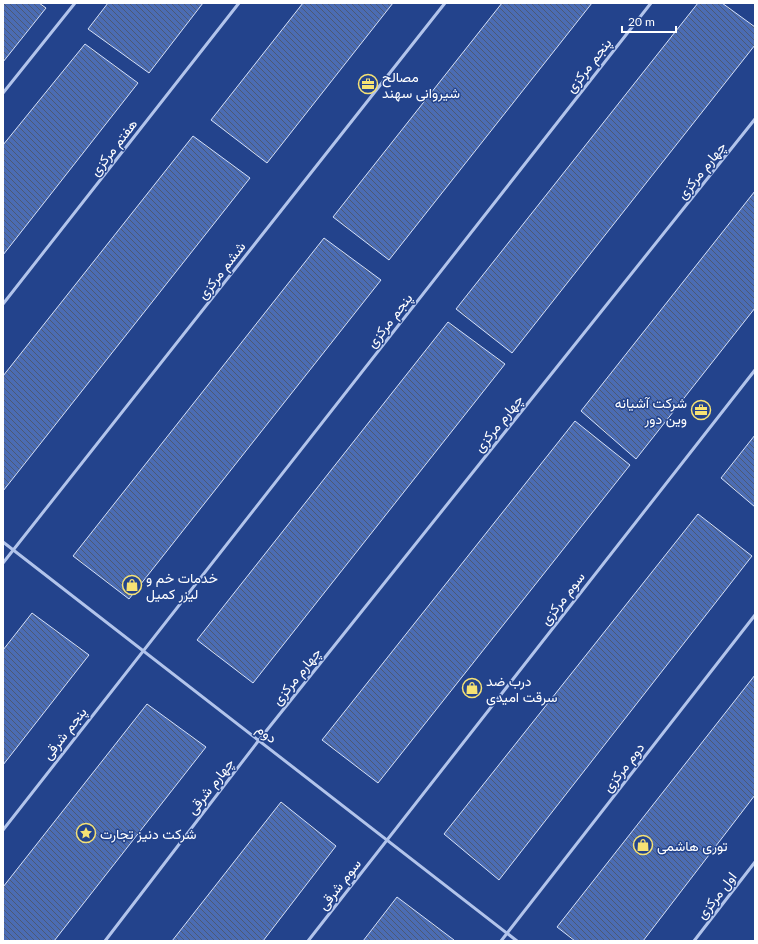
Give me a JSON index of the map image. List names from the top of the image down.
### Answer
{
  "streets": {
    "lane": [
      "پنجم مرکزی",
      "هفتم مرکزی",
      "چهارم مرکزی",
      "ششم مرکزی",
      "سوم مرکزی",
      "پنجم شرقی",
      "دوم",
      "دوم مرکزی",
      "چهارم شرقی",
      "سوم شرقی",
      "اول مرکزی"
    ]
  },
  "crossings": [
    ["پنجم مرکزی", "پنجم شرقی"],
    ["پنجم مرکزی", "دوم"],
    ["چهارم مرکزی", "دوم"],
    ["چهارم مرکزی", "چهارم شرقی"],
    ["ششم مرکزی", "دوم"],
    ["سوم مرکزی", "دوم"],
    ["سوم مرکزی", "سوم شرقی"],
    ["پنجم شرقی", "دوم"],
    ["دوم", "دوم مرکزی"],
    ["دوم", "چهارم شرقی"],
    ["دوم", "سوم شرقی"]
  ],
  "places": {
    "office": ["مصالح شیروانی سهند", "شرکت آشیانه وین دور"],
    "shop": ["خدمات خم و لیزر کمیل", "درب ضد سرقت امیدی", "توری هاشمی"],
    "place": ["شرکت دنیز تجارت"]
  },
  "scale_bar": "20 m"
}
